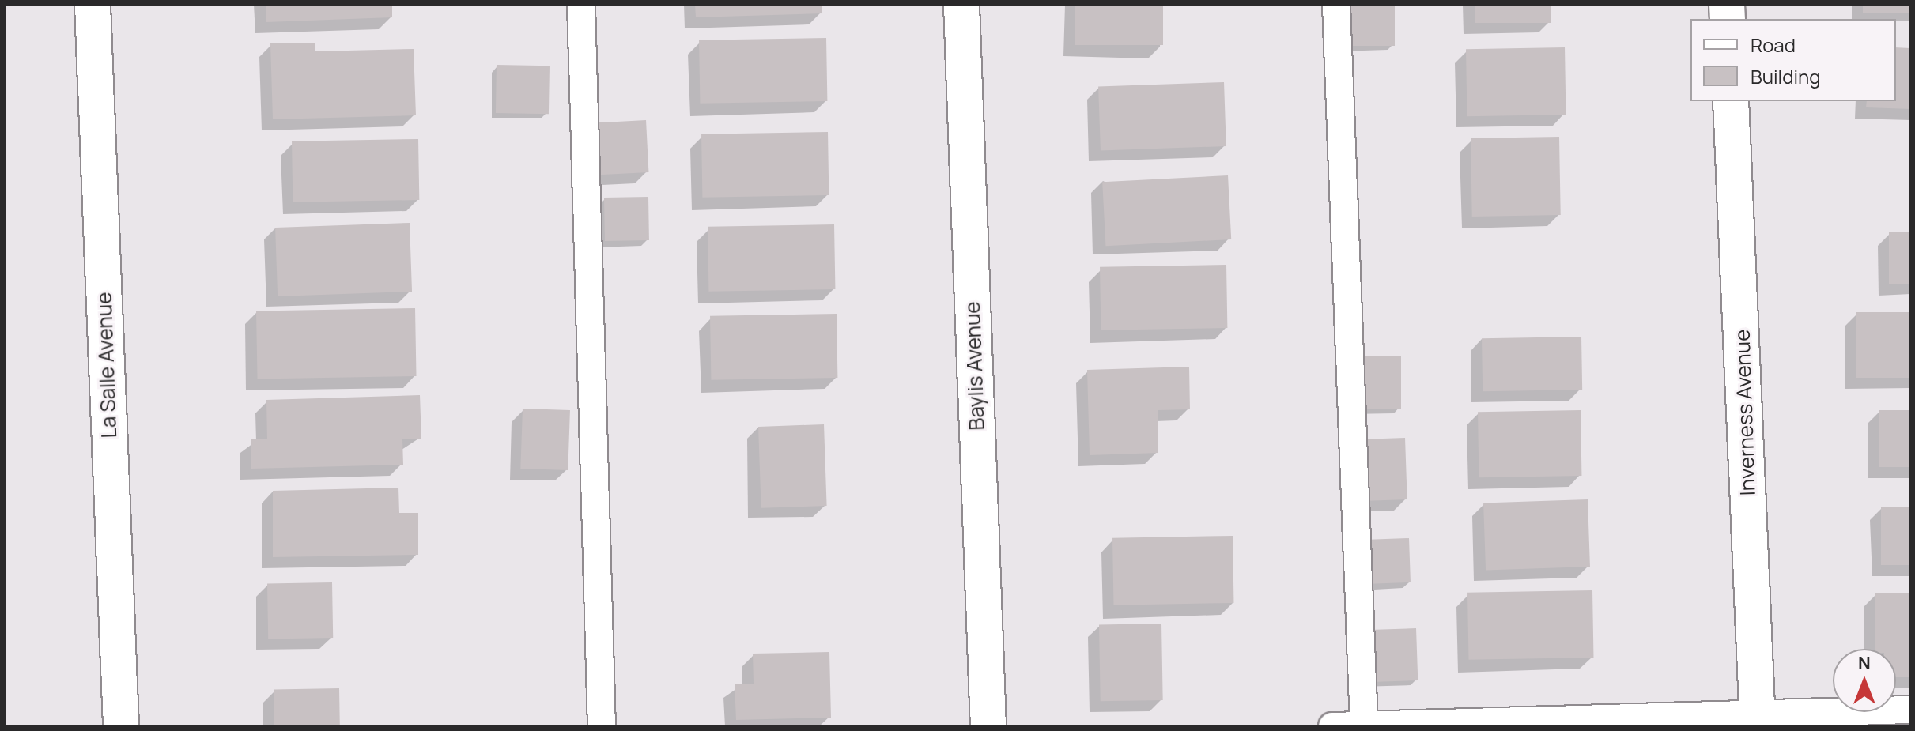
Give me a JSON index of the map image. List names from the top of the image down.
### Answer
{
  "streets": {
    "street": ["La Salle Avenue", "Baylis Avenue", "Inverness Avenue"]
  },
  "legend": ["Road", "Building"],
  "north": "top"
}
